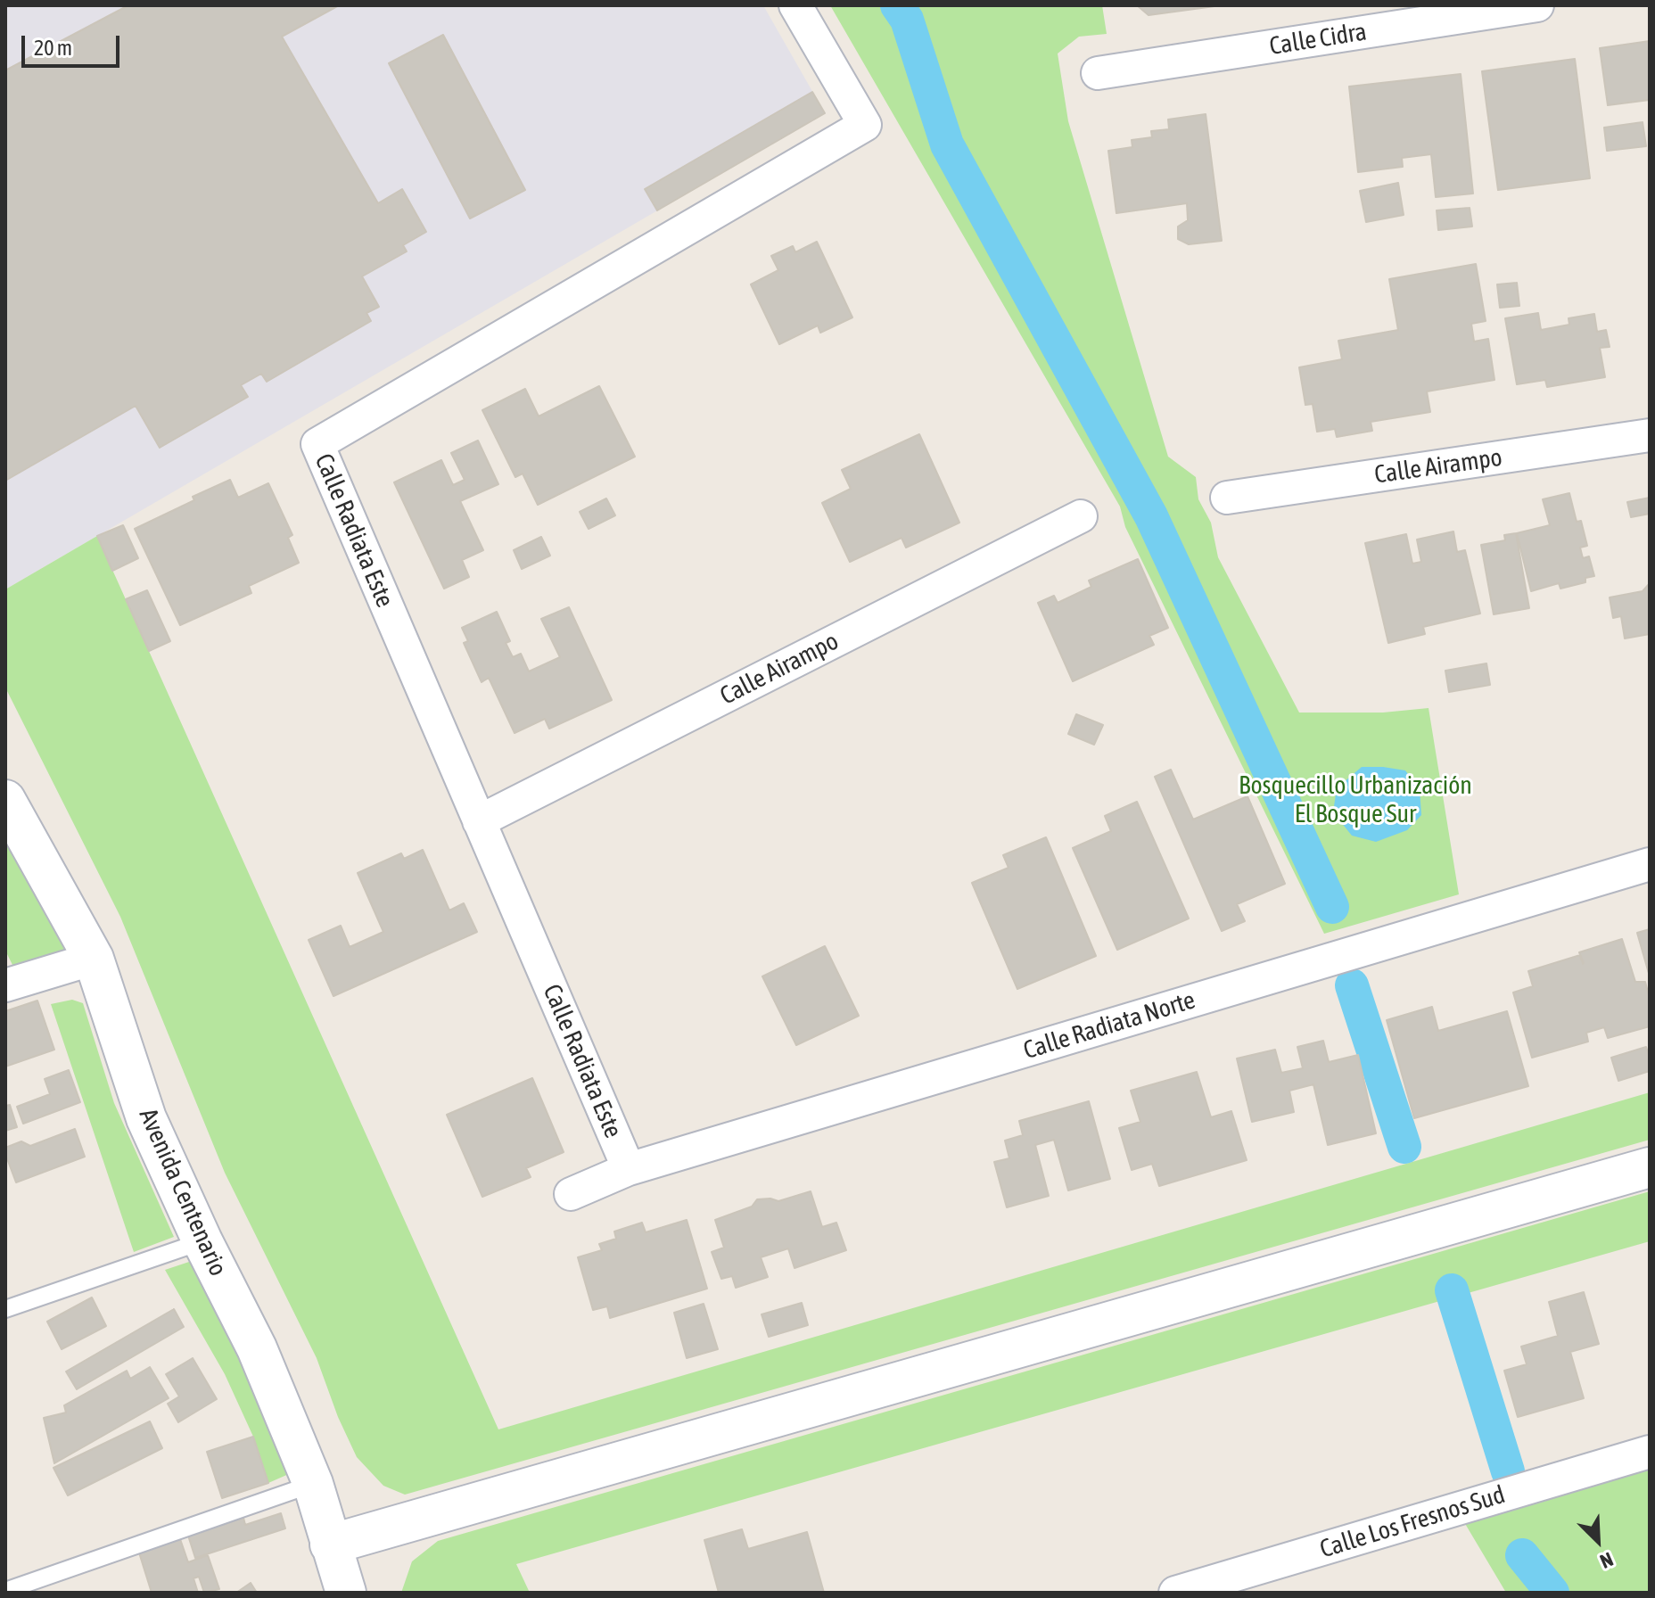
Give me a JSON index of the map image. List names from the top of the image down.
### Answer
{
  "streets": {
    "street": [
      "Calle Cidra",
      "Calle Airampo",
      "Calle Radiata Este",
      "Calle Radiata Norte",
      "Avenida Centenario",
      "Calle Los Fresnos Sud"
    ]
  },
  "crossings": [
    ["Calle Airampo", "Calle Radiata Este"],
    ["Calle Radiata Este", "Calle Radiata Norte"]
  ],
  "parks": ["Bosquecillo Urbanización El Bosque Sur"],
  "scale_bar": "20 m",
  "north": "bottom right"
}
